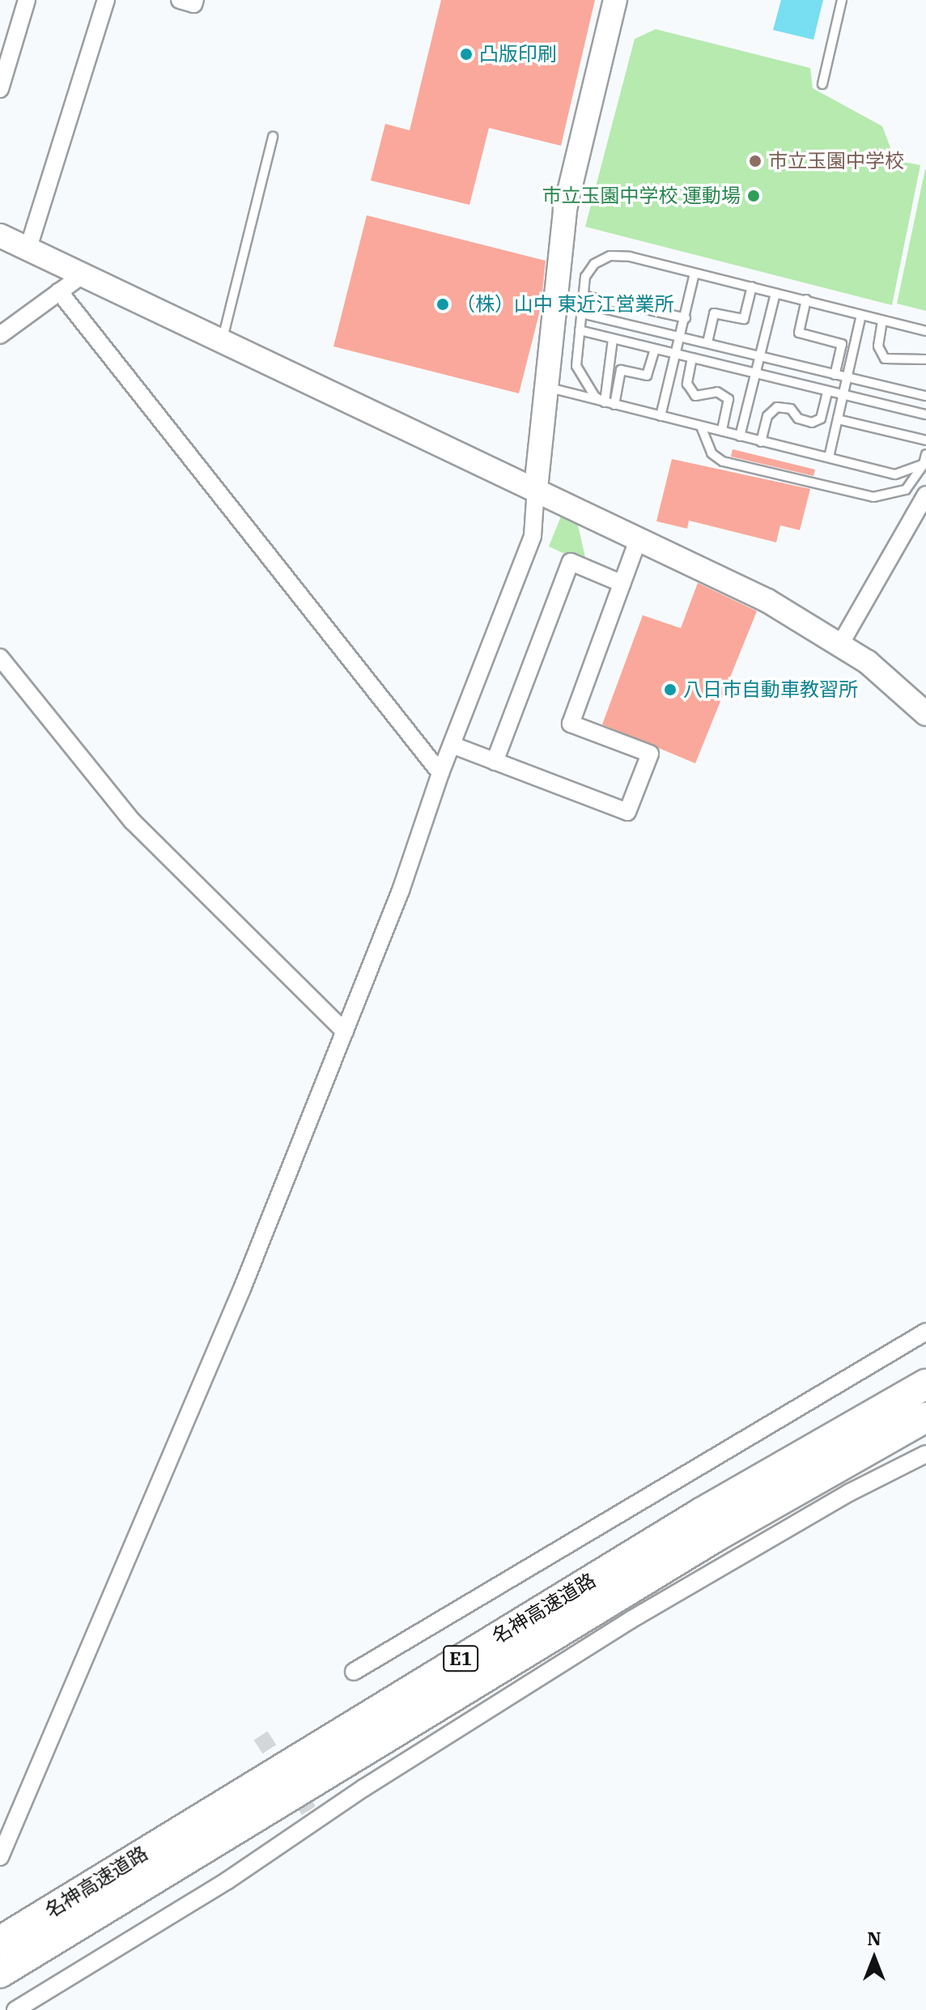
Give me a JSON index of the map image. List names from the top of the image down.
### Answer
{
  "streets": {
    "highway": ["名神高速道路", "E1"]
  },
  "places": [
    "凸版印刷",
    "市立玉園中学校",
    "市立玉園中学校 運動場",
    "（株）山中 東近江営業所",
    "八日市自動車教習所"
  ],
  "north": "top"
}
